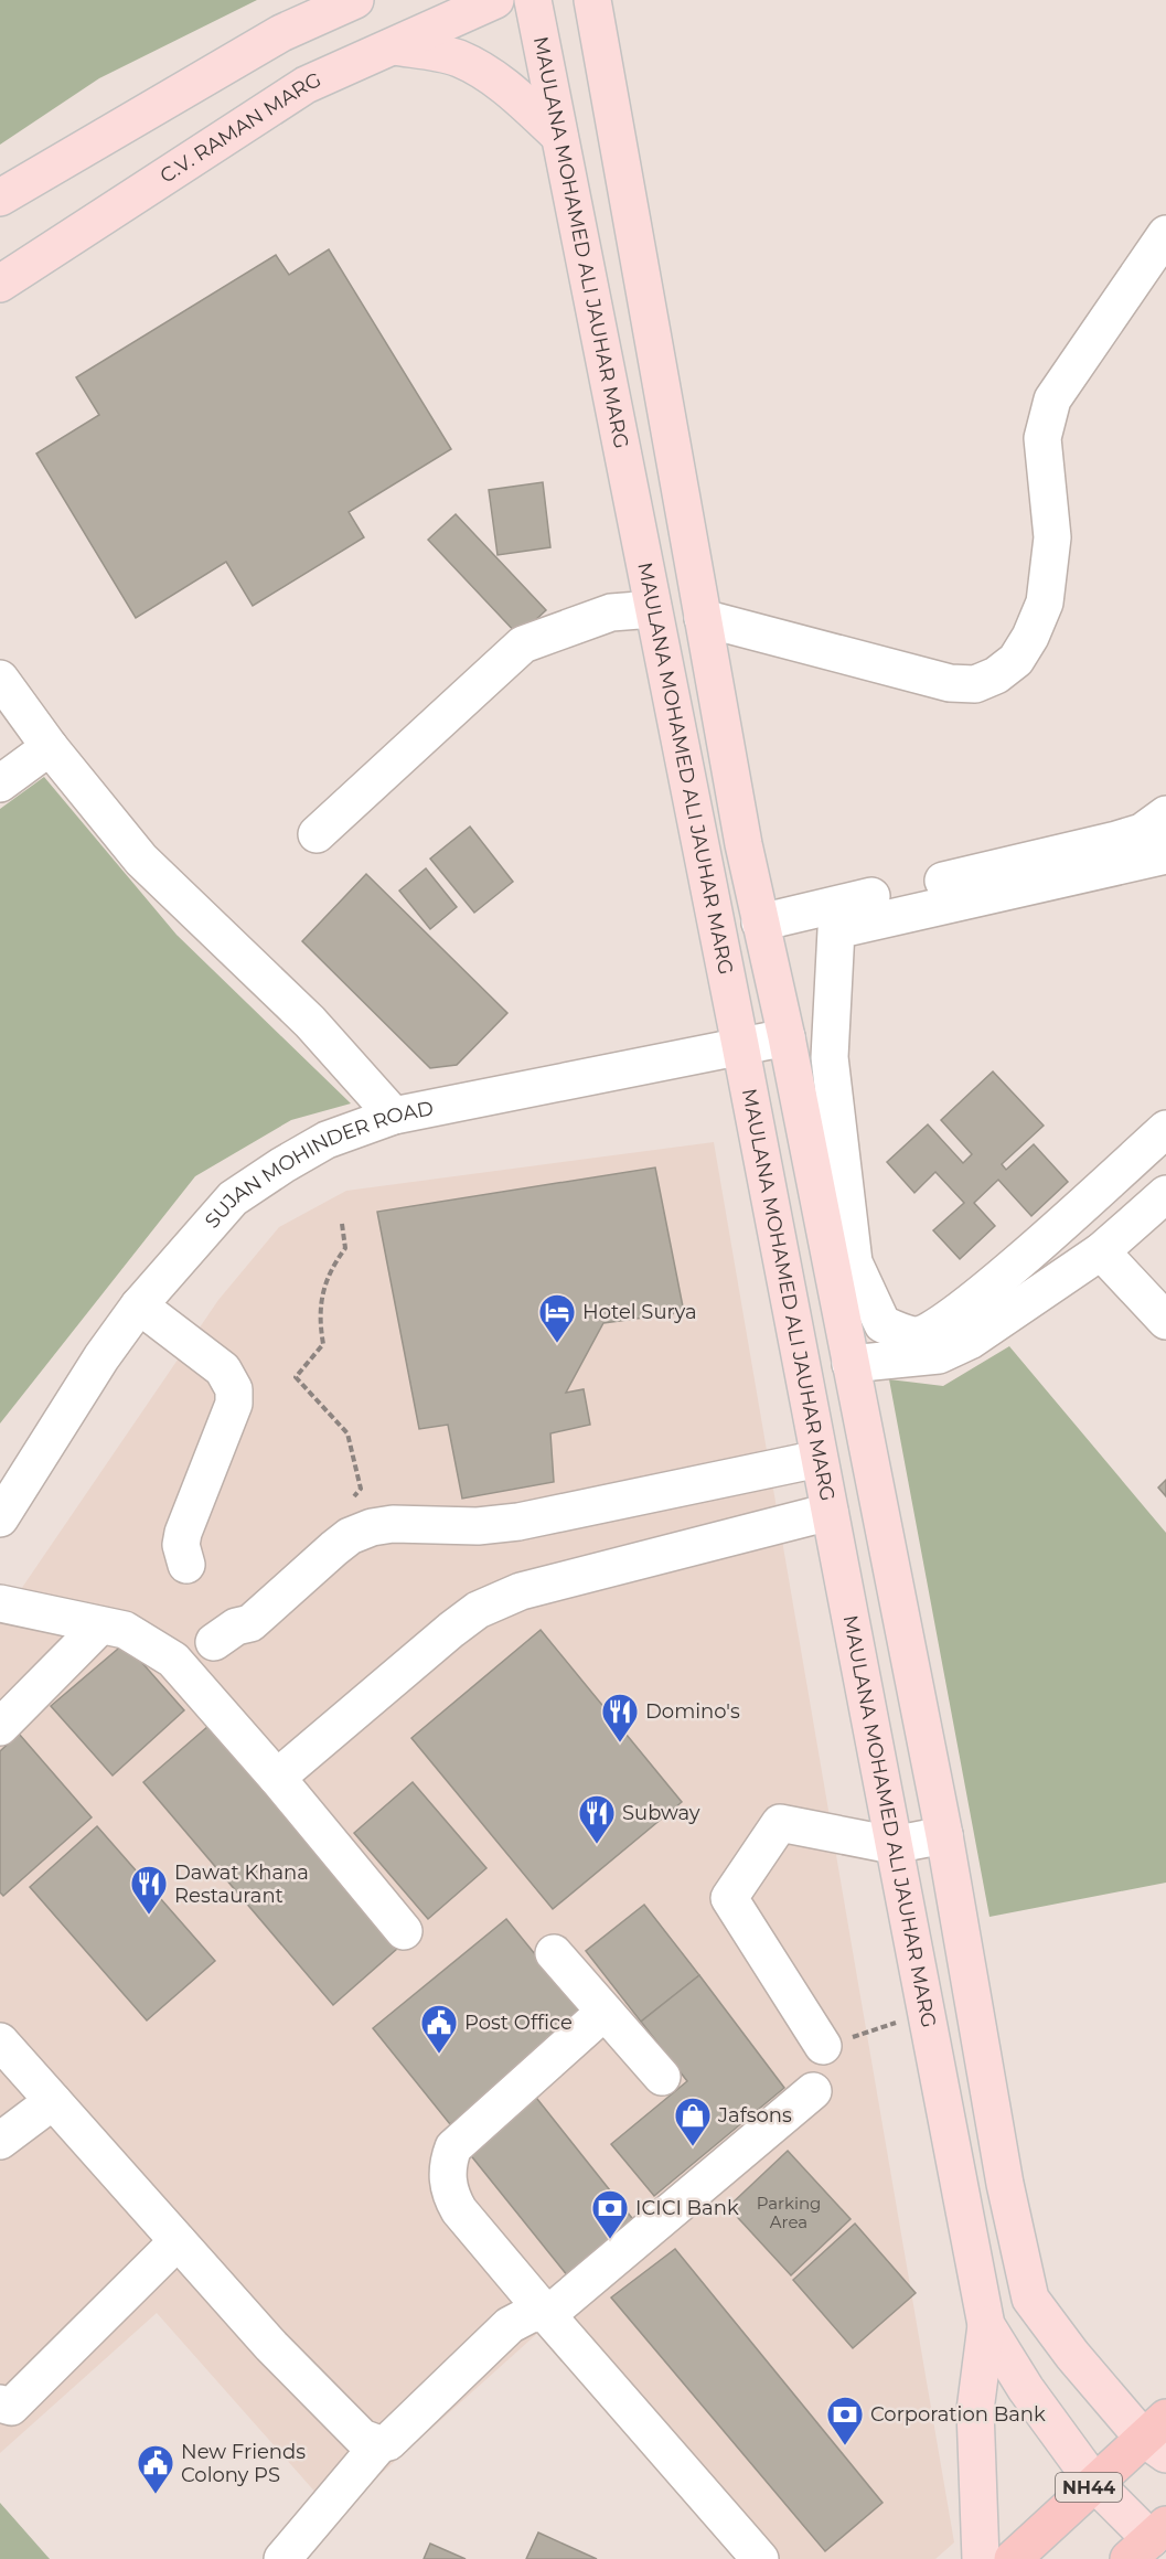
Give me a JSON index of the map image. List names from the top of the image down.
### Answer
{
  "streets": {
    "highway": ["NH44"],
    "main road": ["C.V. RAMAN MARG", "MAULANA MOHAMED ALI JAUHAR MARG"],
    "street": ["SUJAN MOHINDER ROAD"]
  },
  "crossings": [
    ["MAULANA MOHAMED ALI JAUHAR MARG", "SUJAN MOHINDER ROAD"],
    ["MAULANA MOHAMED ALI JAUHAR MARG", "NH44"]
  ],
  "places": {
    "hotel": ["Hotel Surya"],
    "restaurant": ["Domino's", "Subway", "Dawat Khana Restaurant"],
    "public building": ["Post Office", "New Friends Colony PS"],
    "shop": ["Jafsons"],
    "bank": ["ICICI Bank", "Corporation Bank"]
  },
  "house_numbers": ["Parking Area"]
}
